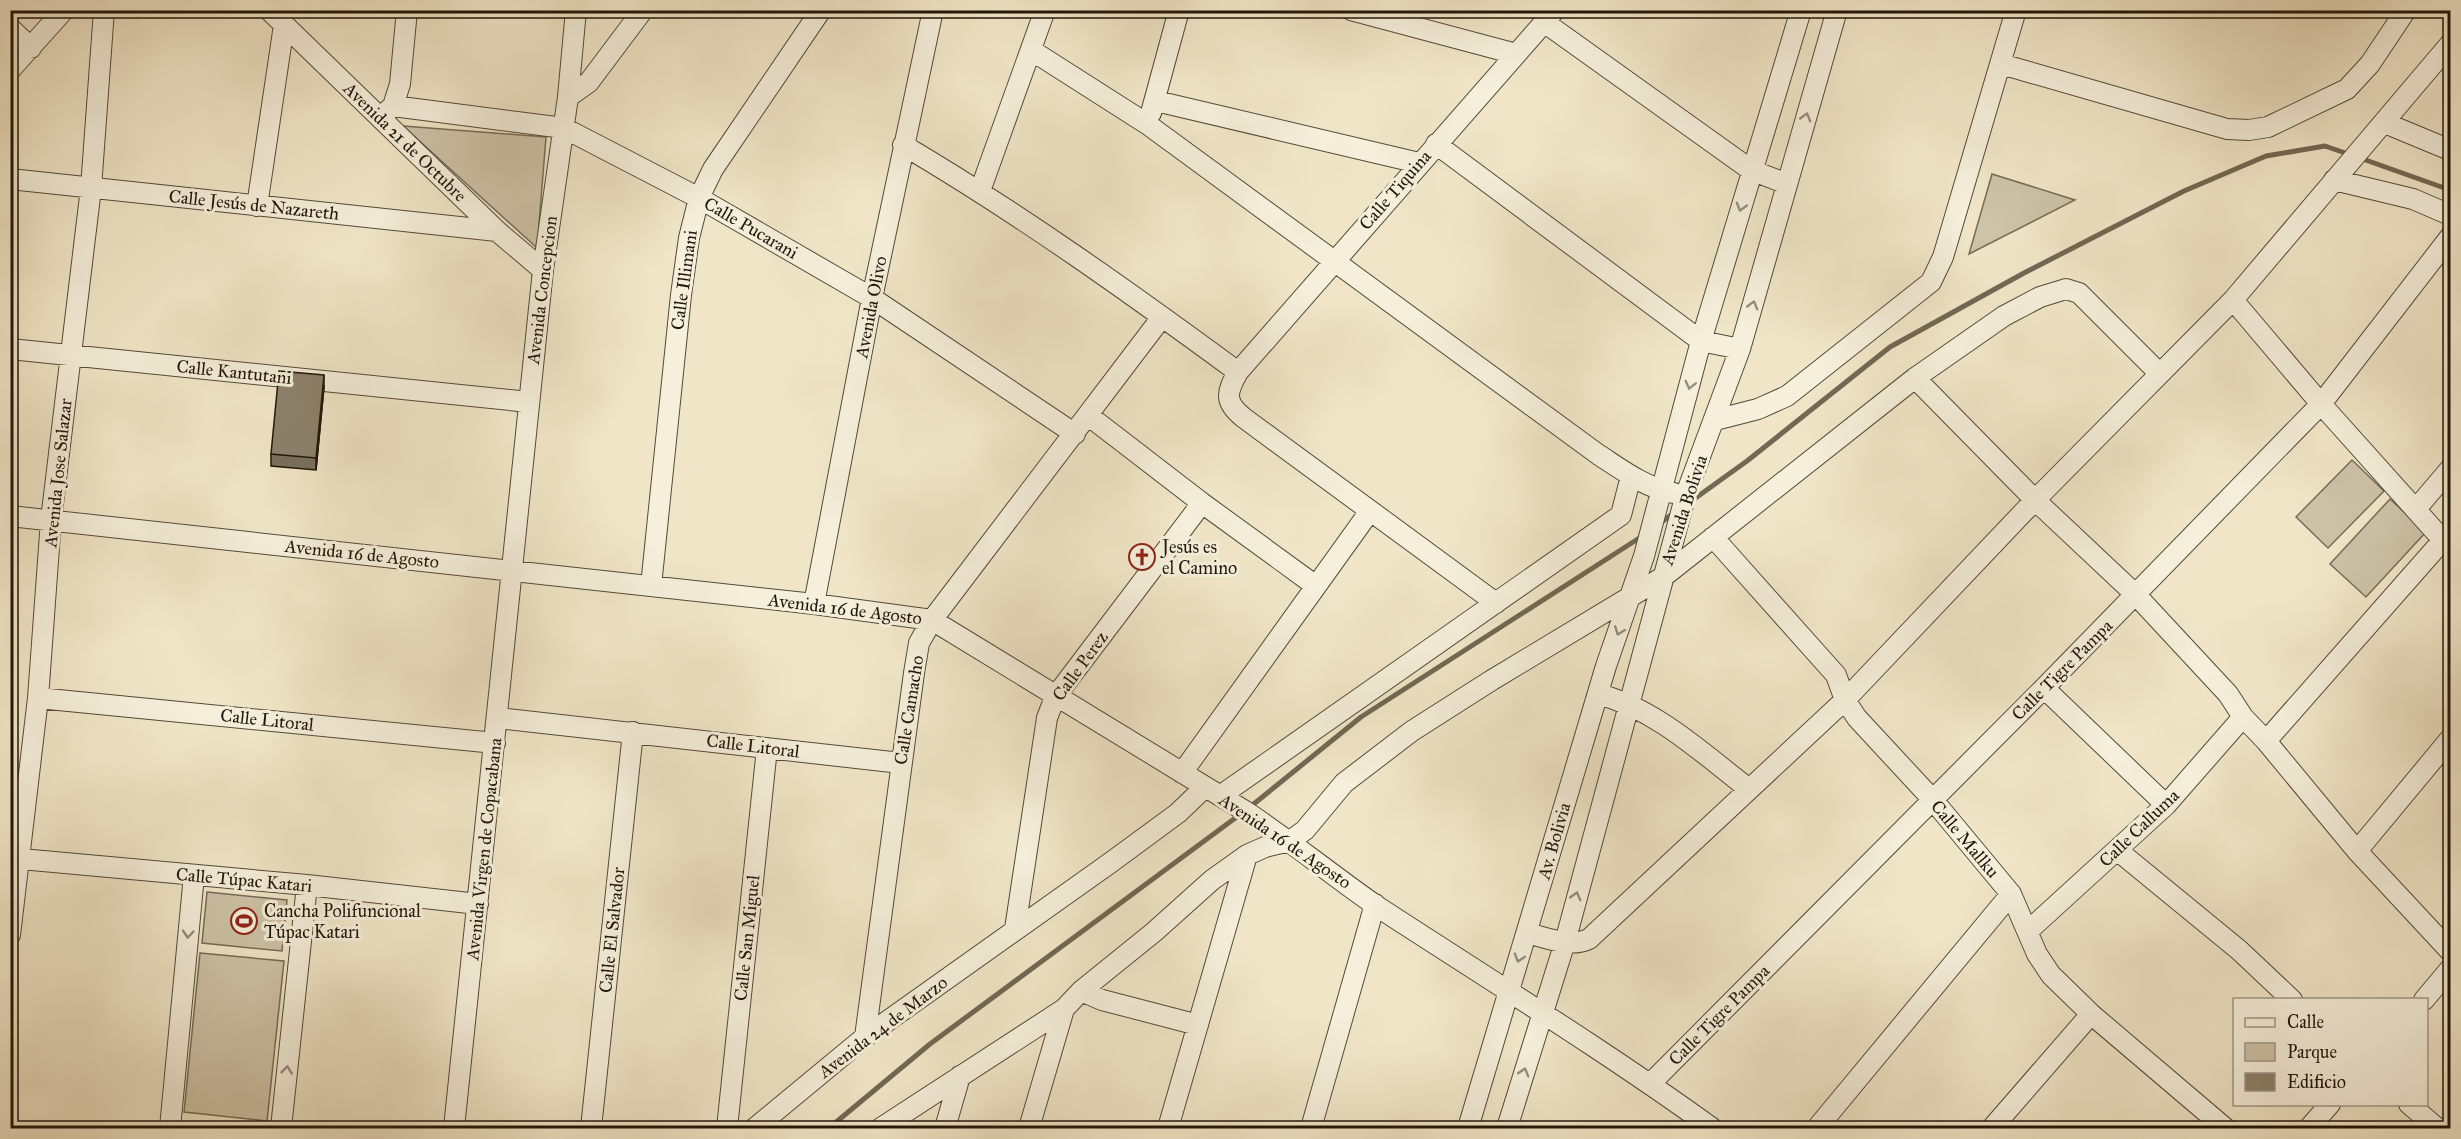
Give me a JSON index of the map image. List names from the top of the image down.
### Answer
{
  "streets": {
    "street": [
      "Avenida 21 de Octubre",
      "Calle Tiquina",
      "Calle Jesús de Nazareth",
      "Calle Pucarani",
      "Calle Illimani",
      "Avenida Concepcion",
      "Avenida Olivo",
      "Calle Kantutani",
      "Avenida Jose Salazar",
      "Avenida Bolivia",
      "Avenida 16 de Agosto",
      "Calle Perez",
      "Calle Tigre Pampa",
      "Calle Camacho",
      "Calle Litoral",
      "Calle Calluma",
      "Calle Mallku",
      "Av. Bolivia",
      "Avenida Virgen de Copacabana",
      "Calle Túpac Katari",
      "Calle El Salvador",
      "Calle San Miguel",
      "Avenida 24 de Marzo"
    ]
  },
  "crossings": [
    ["Avenida 21 de Octubre", "Calle Jesús de Nazareth"],
    ["Avenida 21 de Octubre", "Calle Pucarani"],
    ["Avenida 21 de Octubre", "Avenida Concepcion"],
    ["Calle Jesús de Nazareth", "Avenida Jose Salazar"],
    ["Calle Pucarani", "Calle Illimani"],
    ["Calle Pucarani", "Avenida Concepcion"],
    ["Calle Pucarani", "Avenida Olivo"],
    ["Calle Pucarani", "Calle Camacho"],
    ["Calle Illimani", "Avenida 16 de Agosto"],
    ["Avenida Concepcion", "Calle Kantutani"],
    ["Avenida Concepcion", "Avenida 16 de Agosto"],
    ["Avenida Concepcion", "Avenida Virgen de Copacabana"],
    ["Avenida Olivo", "Avenida 16 de Agosto"],
    ["Calle Kantutani", "Avenida Jose Salazar"],
    ["Avenida Jose Salazar", "Avenida 16 de Agosto"],
    ["Avenida Jose Salazar", "Calle Litoral"],
    ["Avenida Jose Salazar", "Calle Túpac Katari"],
    ["Avenida Bolivia", "Avenida 16 de Agosto"],
    ["Avenida Bolivia", "Av. Bolivia"],
    ["Avenida 16 de Agosto", "Calle Perez"],
    ["Avenida 16 de Agosto", "Calle Tigre Pampa"],
    ["Avenida 16 de Agosto", "Calle Camacho"],
    ["Avenida 16 de Agosto", "Av. Bolivia"],
    ["Avenida 16 de Agosto", "Avenida Virgen de Copacabana"],
    ["Avenida 16 de Agosto", "Avenida 24 de Marzo"],
    ["Calle Perez", "Avenida 24 de Marzo"],
    ["Calle Tigre Pampa", "Calle Mallku"],
    ["Calle Camacho", "Calle Litoral"],
    ["Calle Camacho", "Avenida 24 de Marzo"],
    ["Calle Litoral", "Avenida Virgen de Copacabana"],
    ["Calle Litoral", "Calle El Salvador"],
    ["Calle Litoral", "Calle San Miguel"],
    ["Calle Calluma", "Calle Mallku"],
    ["Avenida Virgen de Copacabana", "Calle Túpac Katari"]
  ],
  "places": {
    "church": ["Jesús es el Camino"],
    "sports": ["Cancha Polifuncional Túpac Katari"]
  },
  "legend": ["Calle", "Parque", "Edificio"]
}
